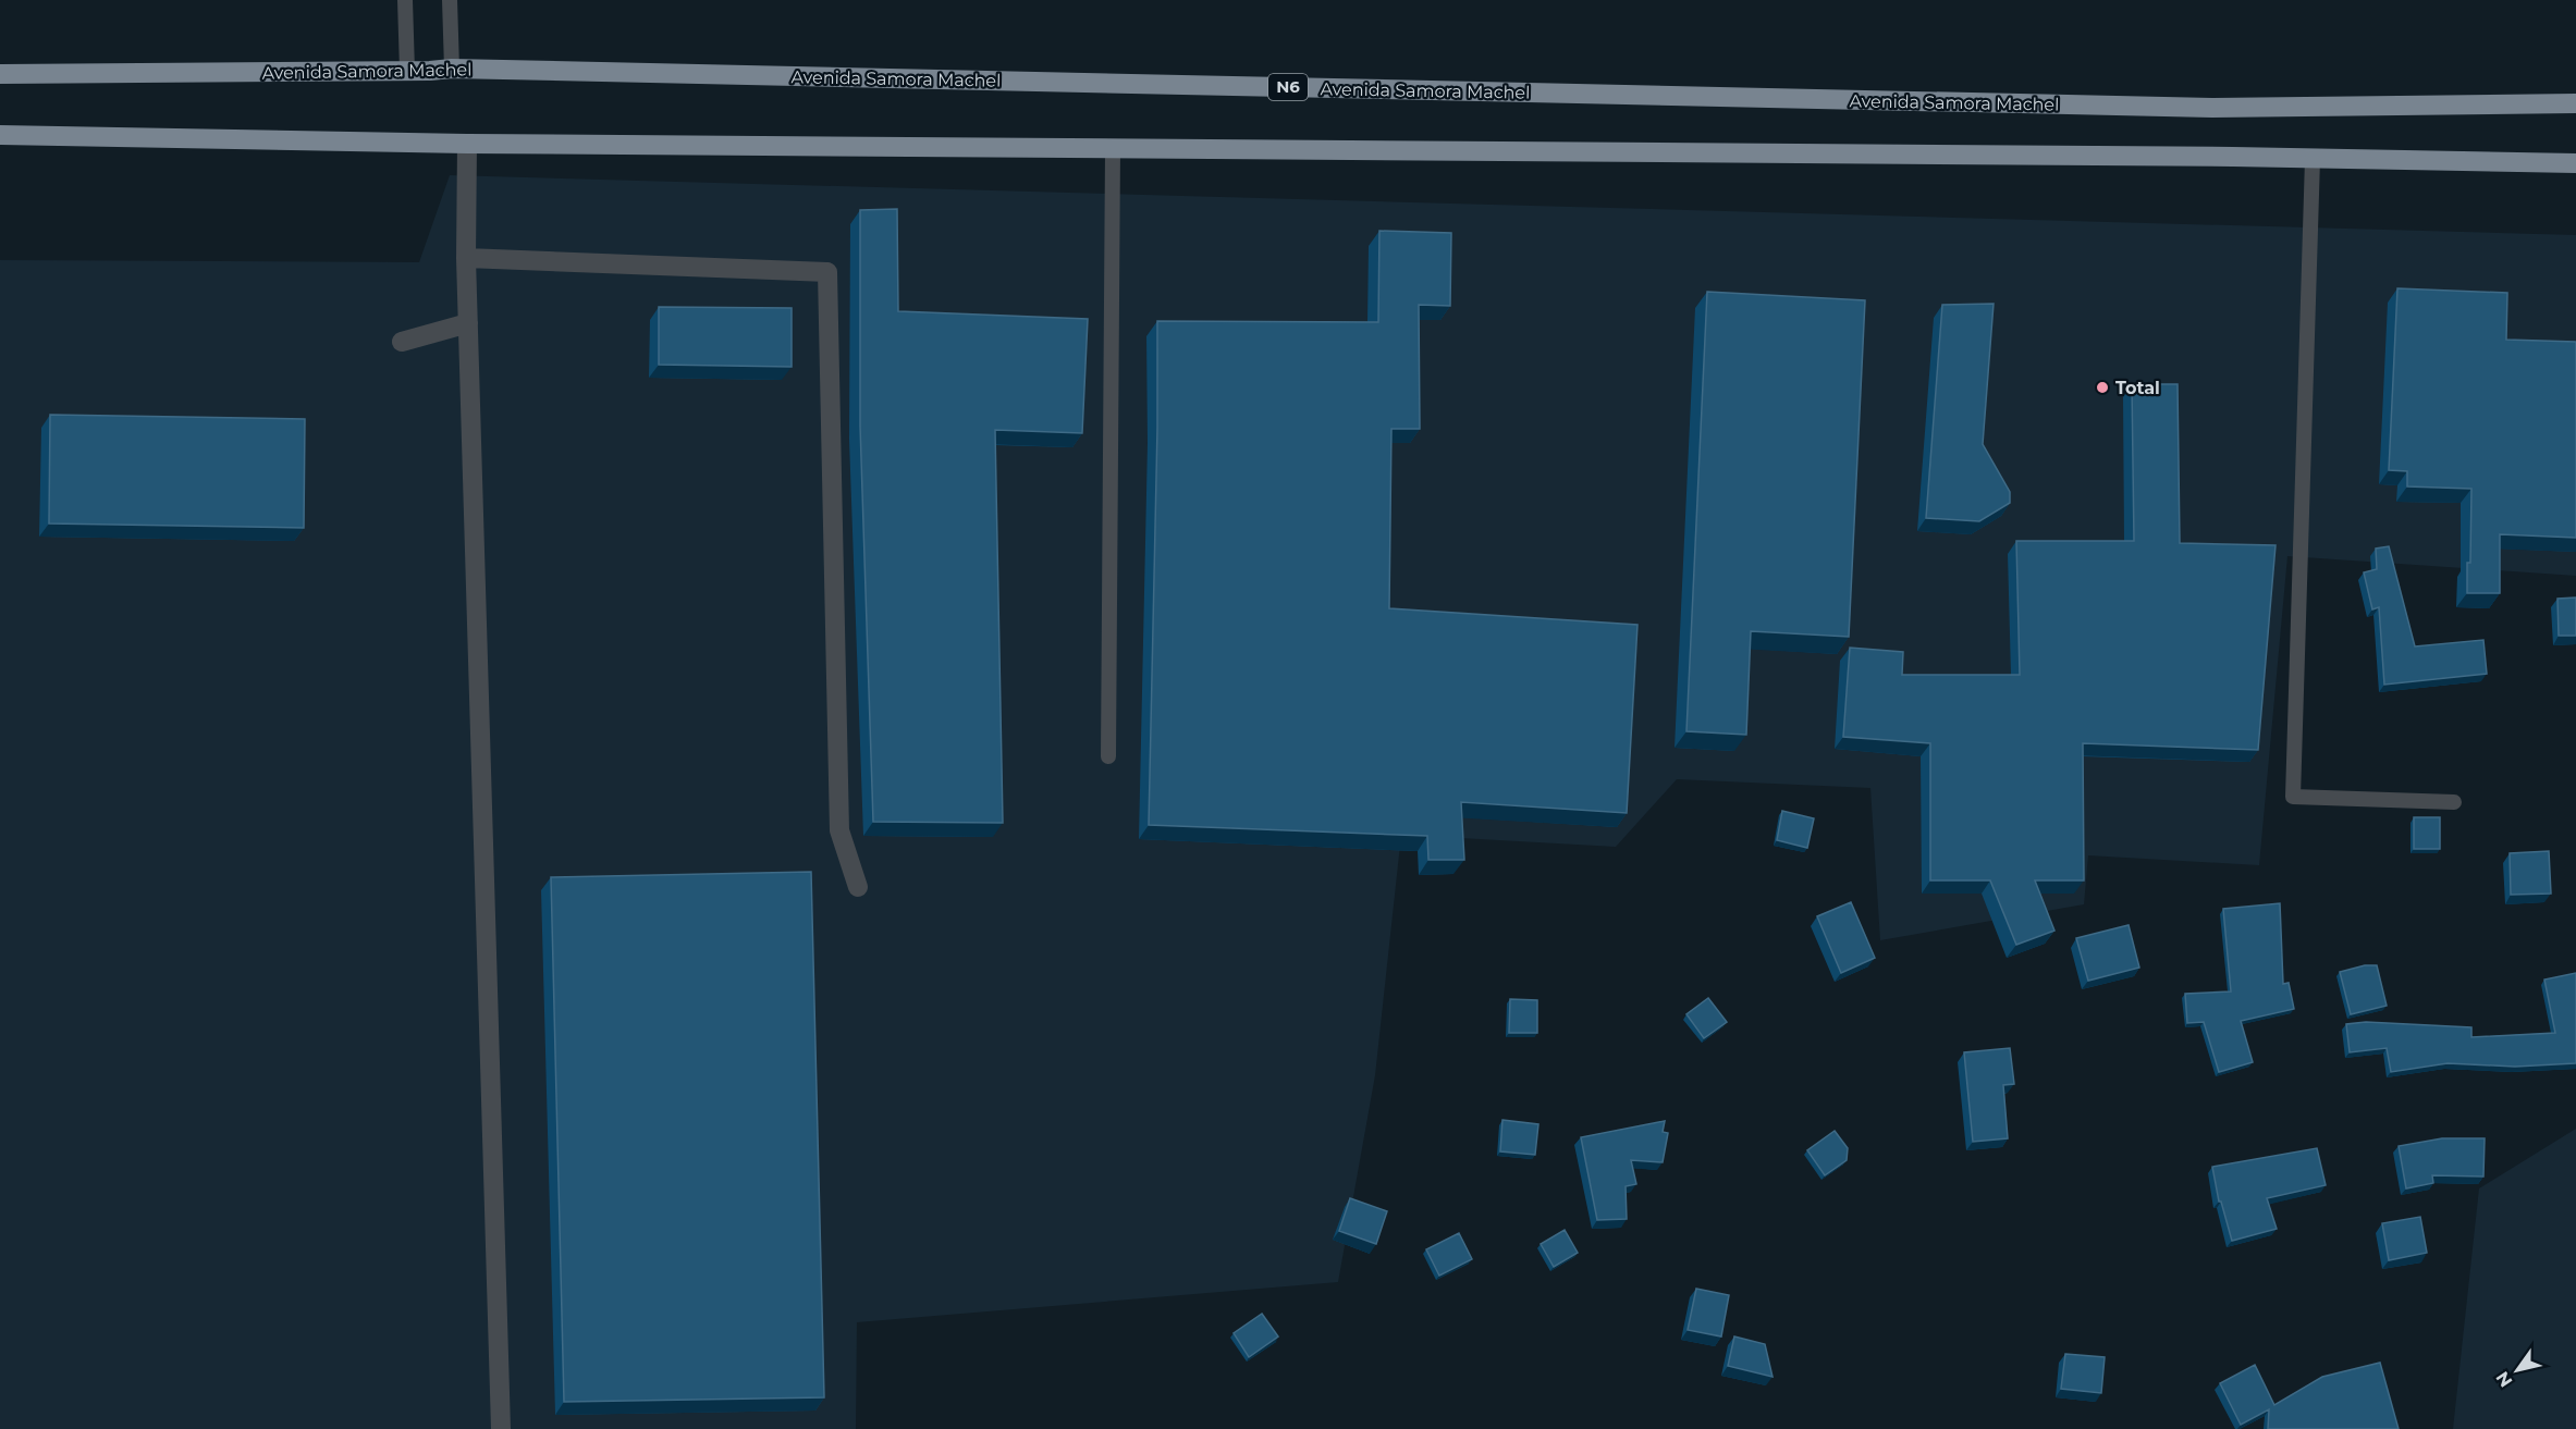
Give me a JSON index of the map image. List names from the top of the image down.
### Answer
{
  "streets": {
    "highway": ["Avenida Samora Machel", "N6"]
  },
  "places": ["Total"],
  "north": "bottom left"
}
